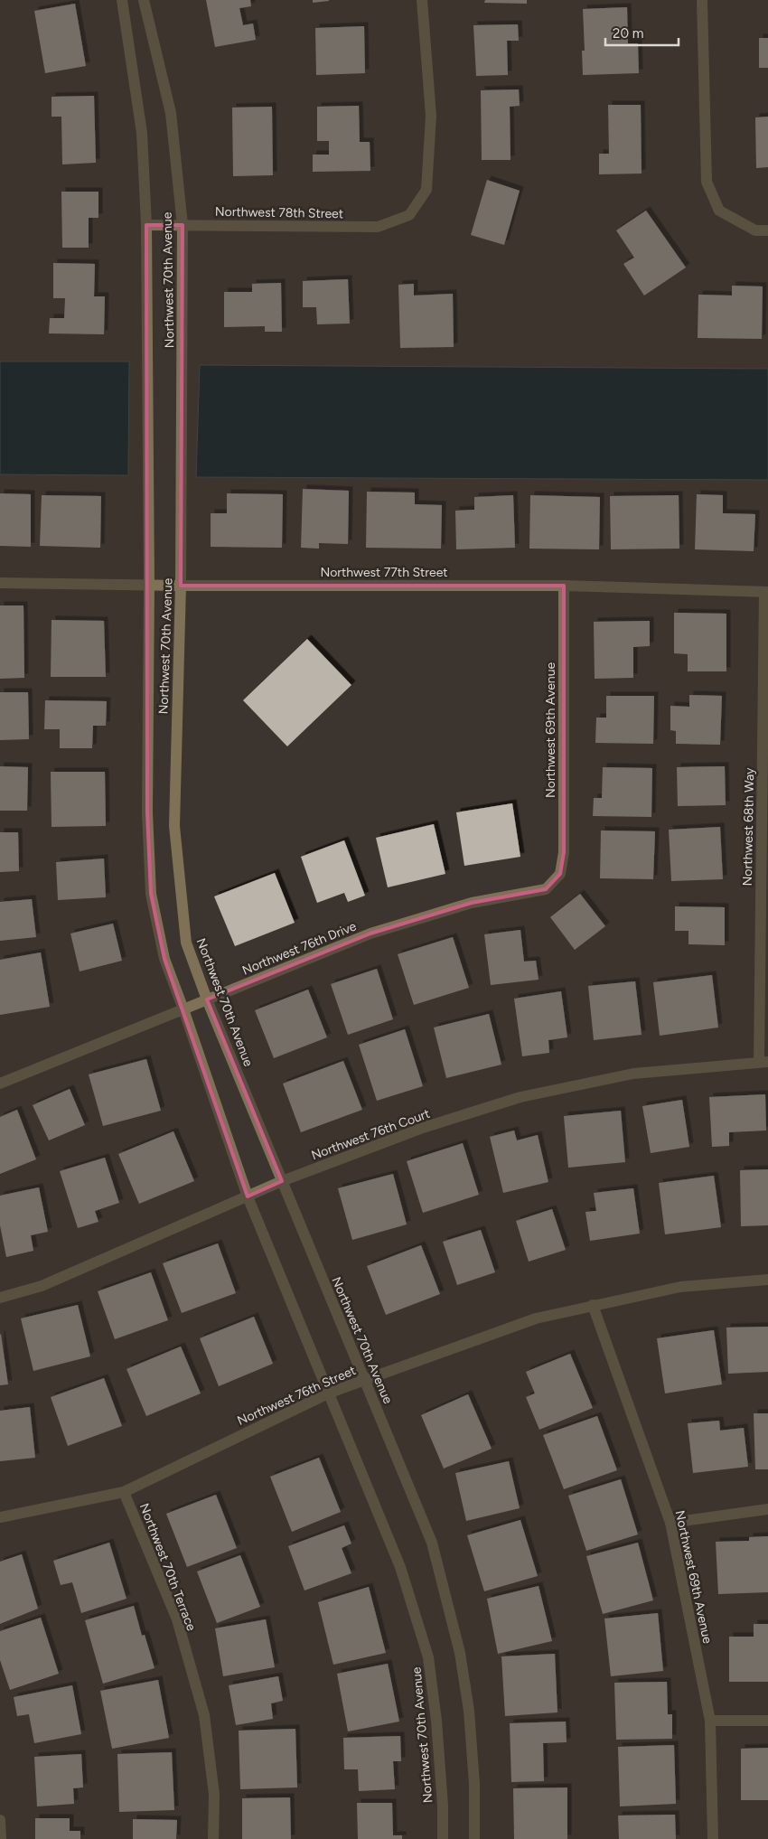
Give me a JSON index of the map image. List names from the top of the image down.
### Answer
{
  "streets": {
    "street": [
      "Northwest 78th Street",
      "Northwest 70th Avenue",
      "Northwest 77th Street",
      "Northwest 69th Avenue",
      "Northwest 68th Way",
      "Northwest 76th Drive",
      "Northwest 76th Court",
      "Northwest 76th Street",
      "Northwest 70th Terrace"
    ]
  },
  "crossings": [
    ["Northwest 78th Street", "Northwest 70th Avenue"],
    ["Northwest 70th Avenue", "Northwest 77th Street"],
    ["Northwest 70th Avenue", "Northwest 76th Drive"],
    ["Northwest 70th Avenue", "Northwest 76th Court"],
    ["Northwest 70th Avenue", "Northwest 76th Street"],
    ["Northwest 77th Street", "Northwest 69th Avenue"],
    ["Northwest 77th Street", "Northwest 68th Way"],
    ["Northwest 69th Avenue", "Northwest 76th Drive"],
    ["Northwest 69th Avenue", "Northwest 76th Street"],
    ["Northwest 68th Way", "Northwest 76th Court"],
    ["Northwest 76th Street", "Northwest 70th Terrace"]
  ],
  "scale_bar": "20 m"
}
